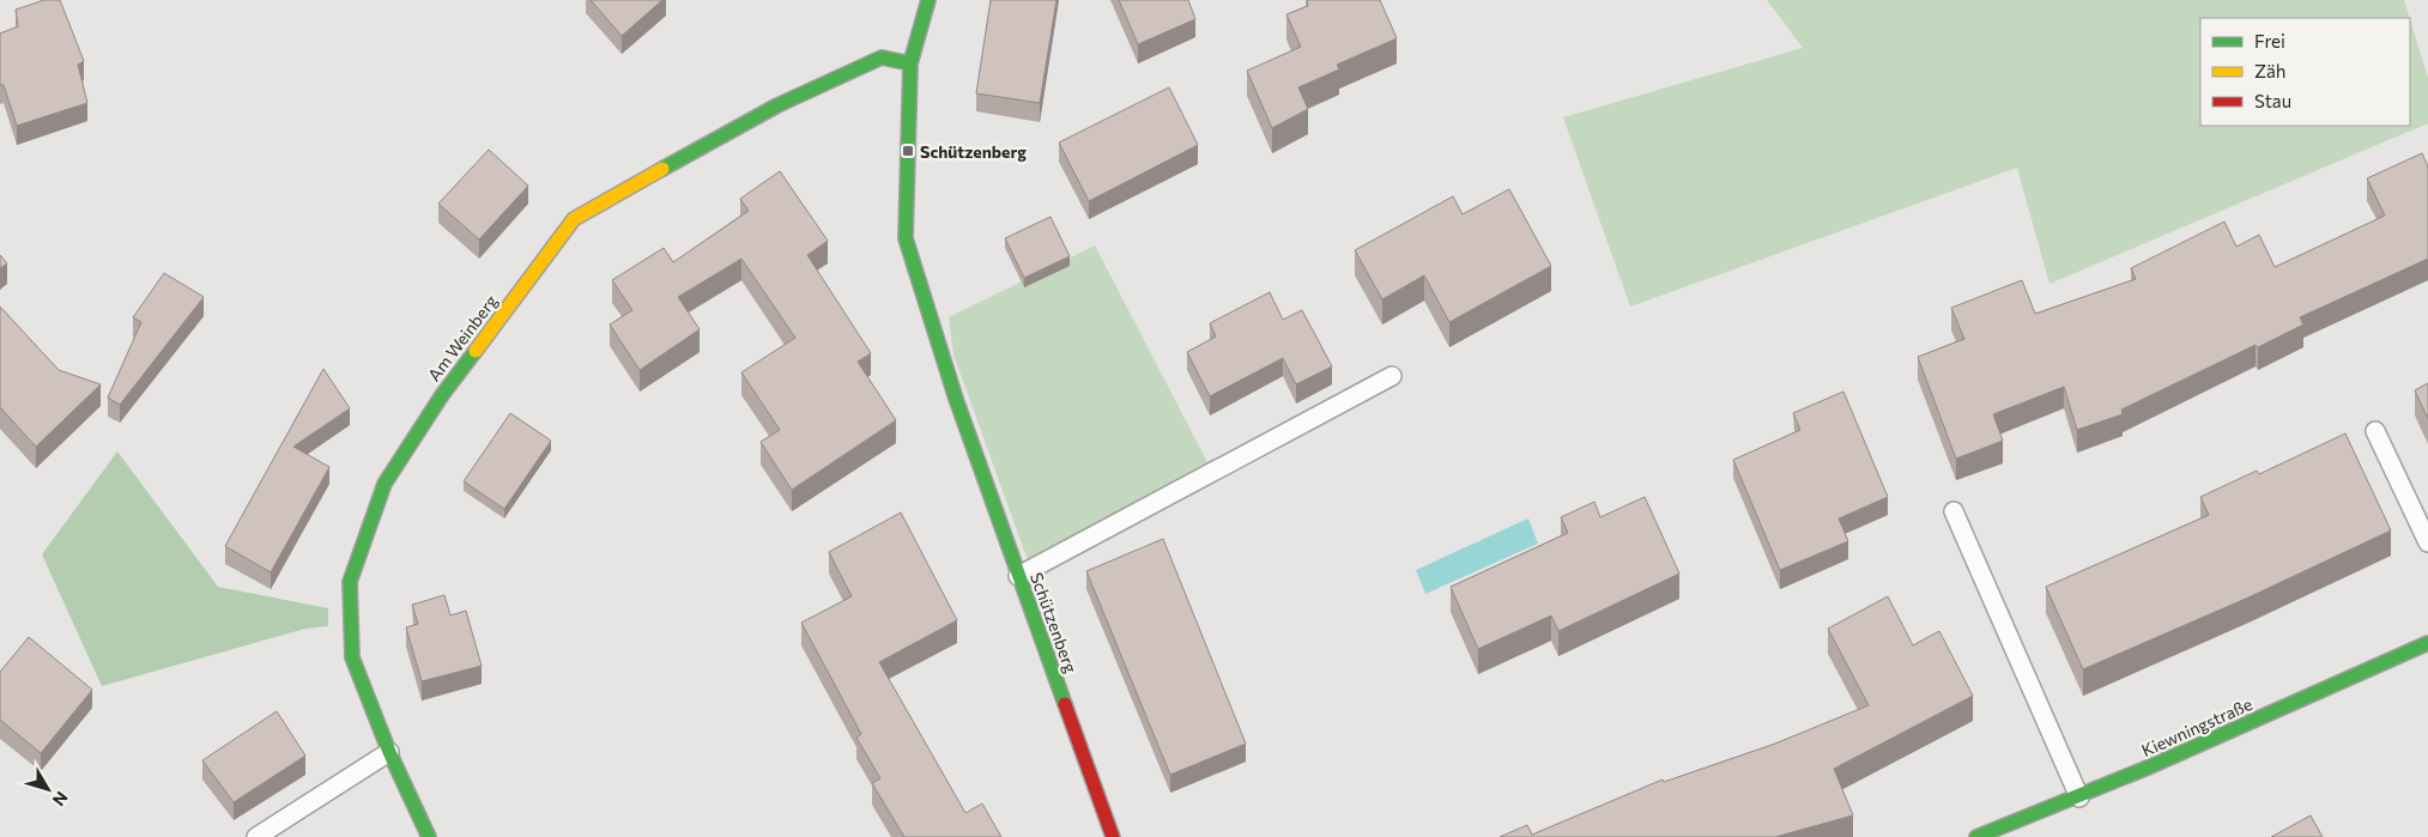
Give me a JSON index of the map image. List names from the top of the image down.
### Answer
{
  "streets": {
    "street": ["Am Weinberg", "Schützenberg", "Kiewningstraße"]
  },
  "crossings": [
    ["Am Weinberg", "Schützenberg"]
  ],
  "places": {
    "transit": ["Schützenberg"]
  },
  "legend": ["Frei", "Zäh", "Stau"],
  "north": "bottom right"
}
